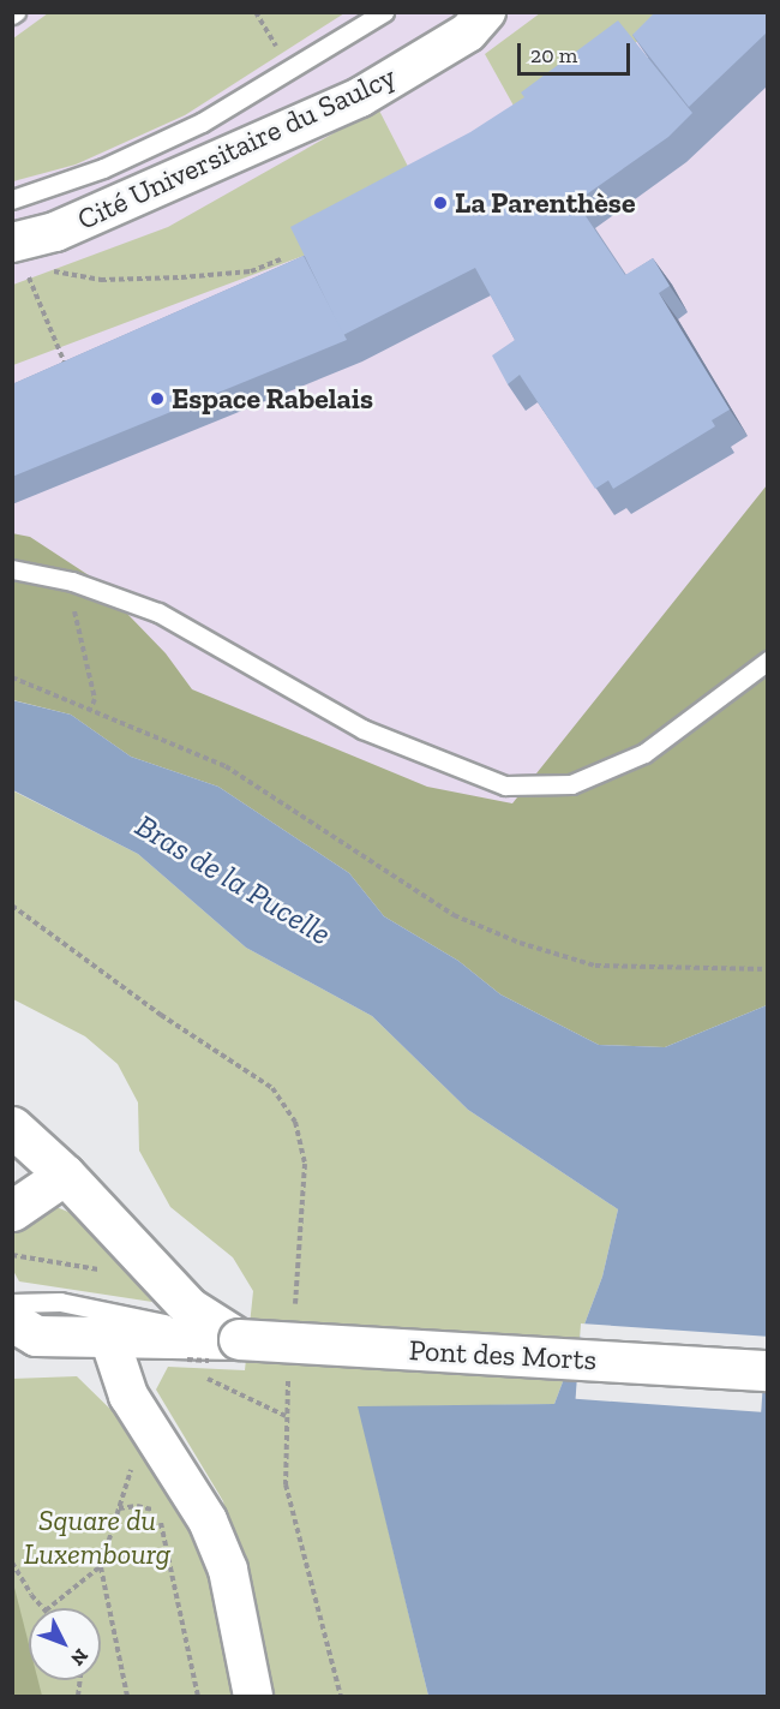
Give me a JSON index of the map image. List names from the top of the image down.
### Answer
{
  "streets": {
    "main road": ["Pont des Morts"],
    "street": ["Cité Universitaire du Saulcy"]
  },
  "water": ["Bras de la Pucelle"],
  "parks": ["Square du Luxembourg"],
  "places": ["La Parenthèse", "Espace Rabelais"],
  "scale_bar": "20 m",
  "north": "bottom right"
}
